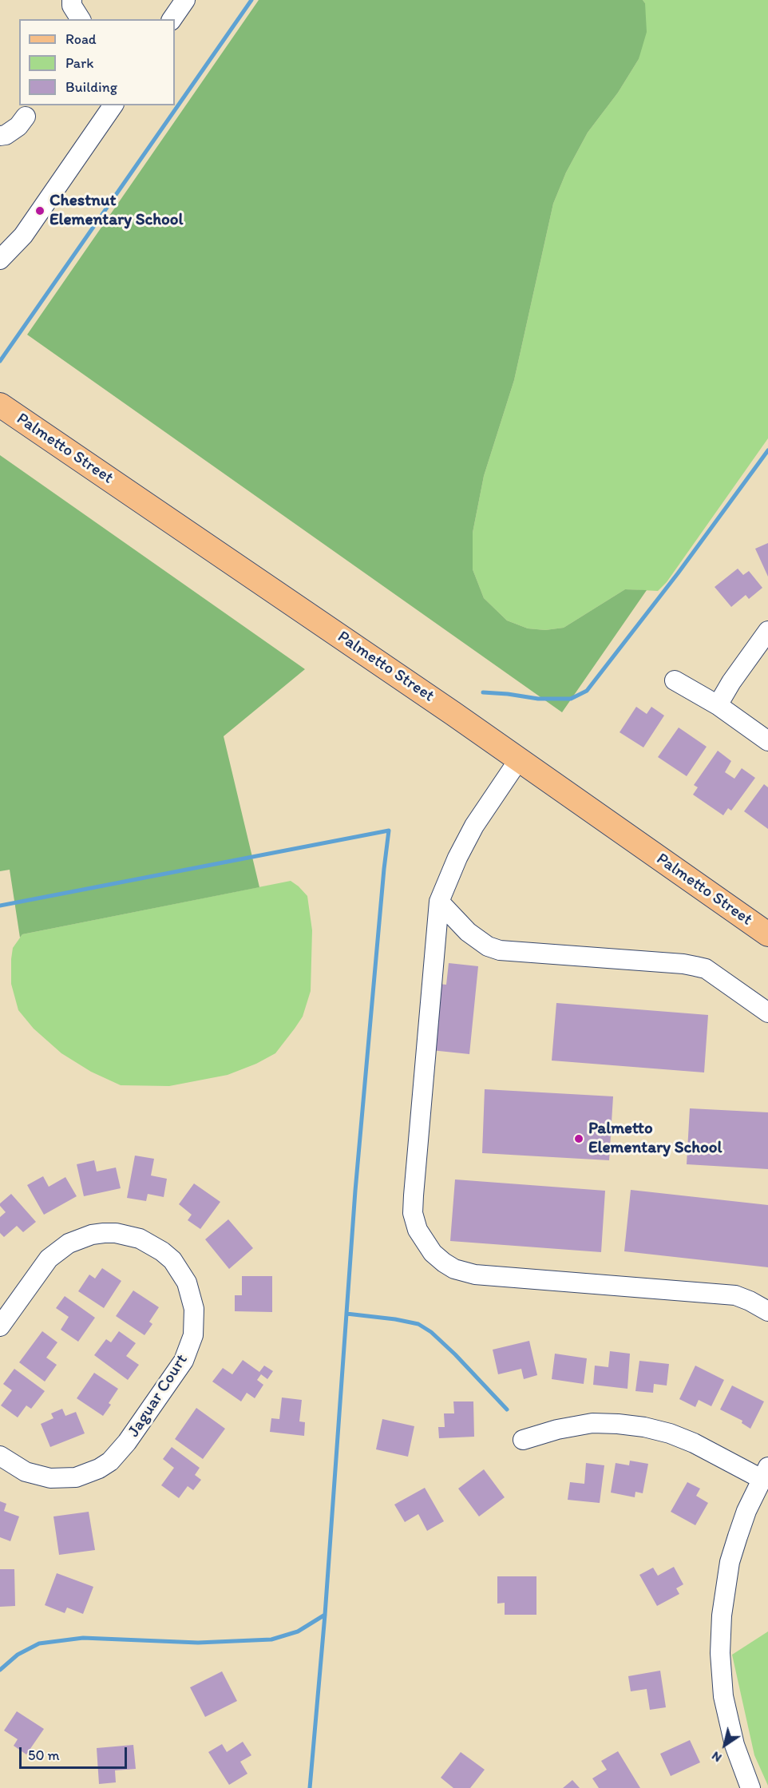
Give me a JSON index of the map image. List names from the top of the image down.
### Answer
{
  "streets": {
    "main road": ["Palmetto Street"],
    "street": ["Jaguar Court"]
  },
  "places": ["Chestnut Elementary School", "Palmetto Elementary School"],
  "legend": ["Road", "Park", "Building"],
  "scale_bar": "50 m",
  "north": "bottom left"
}
